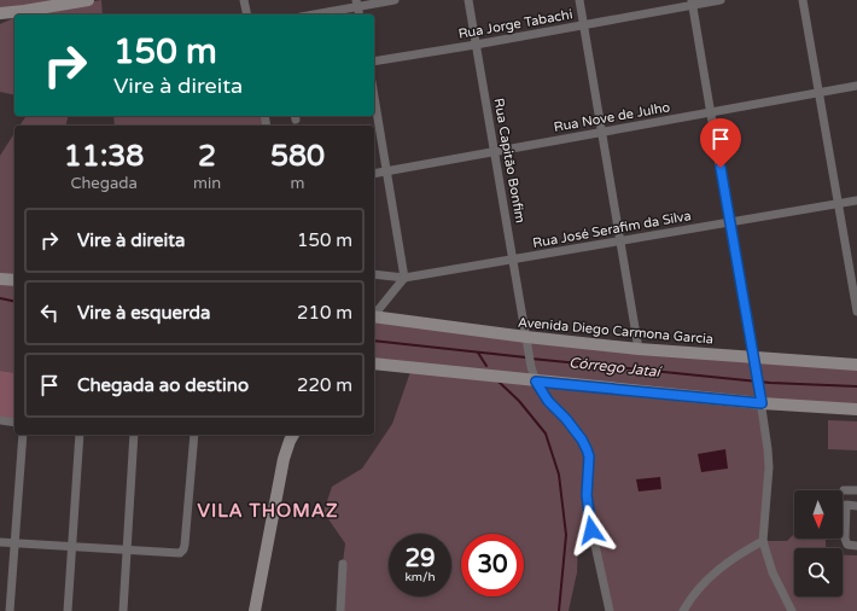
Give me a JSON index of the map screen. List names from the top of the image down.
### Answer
{
  "streets": {
    "main road": ["Avenida Diego Carmona Garcia"],
    "street": [
      "Rua Jorge Tabachi",
      "Rua Nove de Julho",
      "Rua Capitão Bonfim",
      "Rua José Serafim da Silva"
    ]
  },
  "crossings": [
    ["Rua Jorge Tabachi", "Rua Capitão Bonfim"],
    ["Rua Nove de Julho", "Rua Capitão Bonfim"],
    ["Rua Capitão Bonfim", "Rua José Serafim da Silva"],
    ["Rua Capitão Bonfim", "Avenida Diego Carmona Garcia"]
  ],
  "districts": ["VILA THOMAZ"],
  "water": ["Córrego Jataí"],
  "north": "bottom",
  "page": {
    "turn": ["150 m", "Vire à direita"],
    "eta": [
      "11:38",
      "Chegada",
      "2",
      "min",
      "580",
      "m"
    ],
    "list": [
      {
        "name": "Vire à direita",
        "value": "150 m"
      },
      {
        "name": "Vire à esquerda",
        "value": "210 m"
      },
      {
        "name": "Chegada ao destino",
        "value": "220 m"
      }
    ],
    "speed": "29 km/h",
    "limit": "30"
  }
}
